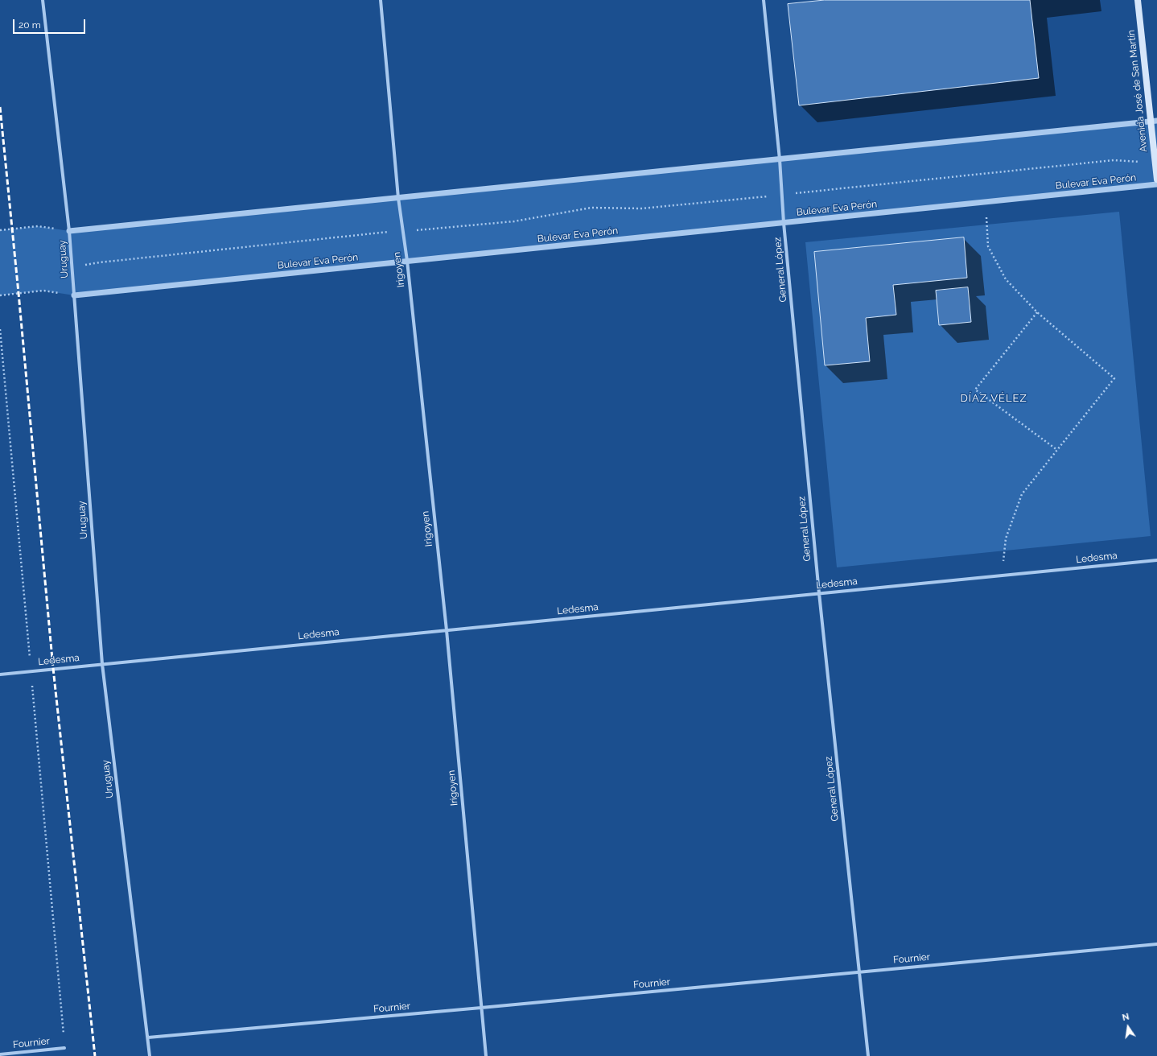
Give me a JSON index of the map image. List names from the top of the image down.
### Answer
{
  "streets": {
    "main road": ["Avenida José de San Martín"],
    "street": [
      "Bulevar Eva Perón",
      "Uruguay",
      "Irigoyen",
      "General López",
      "Ledesma",
      "Fournier"
    ]
  },
  "crossings": [
    ["Bulevar Eva Perón", "Uruguay"],
    ["Bulevar Eva Perón", "Irigoyen"],
    ["Bulevar Eva Perón", "General López"],
    ["Uruguay", "Ledesma"],
    ["Uruguay", "Fournier"],
    ["Irigoyen", "Ledesma"],
    ["Irigoyen", "Fournier"],
    ["General López", "Ledesma"],
    ["General López", "Fournier"]
  ],
  "districts": ["DÍAZ VÉLEZ"],
  "scale_bar": "20 m",
  "north": "top"
}
